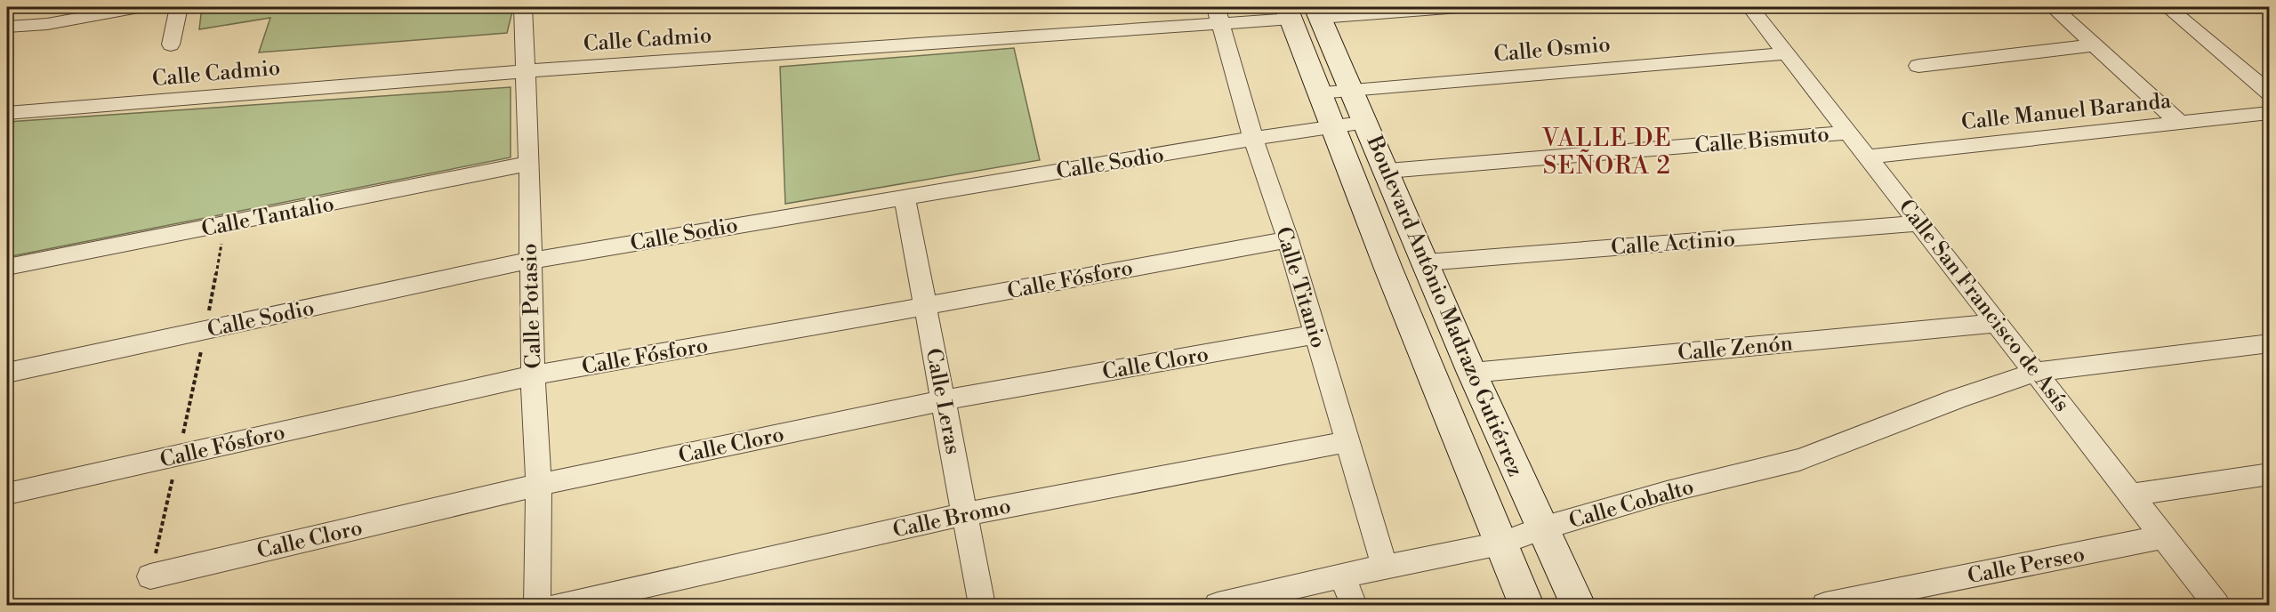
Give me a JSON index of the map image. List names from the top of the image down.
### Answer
{
  "streets": {
    "street": [
      "Calle Cadmio",
      "Calle Osmio",
      "Calle Manuel Baranda",
      "Calle Bismuto",
      "Calle Sodio",
      "Calle Tantalio",
      "Calle Actinio",
      "Calle Fósforo",
      "Calle Titanio",
      "Calle San Francisco de Asís",
      "Calle Potasio",
      "Boulevard Antônio Madrazo Gutiérrez",
      "Calle Zenón",
      "Calle Cloro",
      "Calle Leras",
      "Calle Cobalto",
      "Calle Bromo",
      "Calle Perseo"
    ]
  },
  "crossings": [
    ["Calle Cadmio", "Calle Titanio"],
    ["Calle Cadmio", "Calle Potasio"],
    ["Calle Cadmio", "Boulevard Antônio Madrazo Gutiérrez"],
    ["Calle Osmio", "Calle San Francisco de Asís"],
    ["Calle Osmio", "Boulevard Antônio Madrazo Gutiérrez"],
    ["Calle Manuel Baranda", "Calle San Francisco de Asís"],
    ["Calle Bismuto", "Calle San Francisco de Asís"],
    ["Calle Bismuto", "Boulevard Antônio Madrazo Gutiérrez"],
    ["Calle Sodio", "Calle Titanio"],
    ["Calle Sodio", "Calle Potasio"],
    ["Calle Sodio", "Boulevard Antônio Madrazo Gutiérrez"],
    ["Calle Sodio", "Calle Leras"],
    ["Calle Tantalio", "Calle Potasio"],
    ["Calle Actinio", "Calle San Francisco de Asís"],
    ["Calle Actinio", "Boulevard Antônio Madrazo Gutiérrez"],
    ["Calle Fósforo", "Calle Titanio"],
    ["Calle Fósforo", "Calle Potasio"],
    ["Calle Fósforo", "Calle Leras"],
    ["Calle Titanio", "Calle Cloro"],
    ["Calle Titanio", "Calle Cobalto"],
    ["Calle Titanio", "Calle Bromo"],
    ["Calle San Francisco de Asís", "Calle Zenón"],
    ["Calle San Francisco de Asís", "Calle Cobalto"],
    ["Calle San Francisco de Asís", "Calle Perseo"],
    ["Calle Potasio", "Calle Cloro"],
    ["Boulevard Antônio Madrazo Gutiérrez", "Calle Zenón"],
    ["Boulevard Antônio Madrazo Gutiérrez", "Calle Cobalto"],
    ["Calle Cloro", "Calle Leras"],
    ["Calle Leras", "Calle Bromo"]
  ],
  "districts": ["VALLE DE SEÑORA 2"]
}
